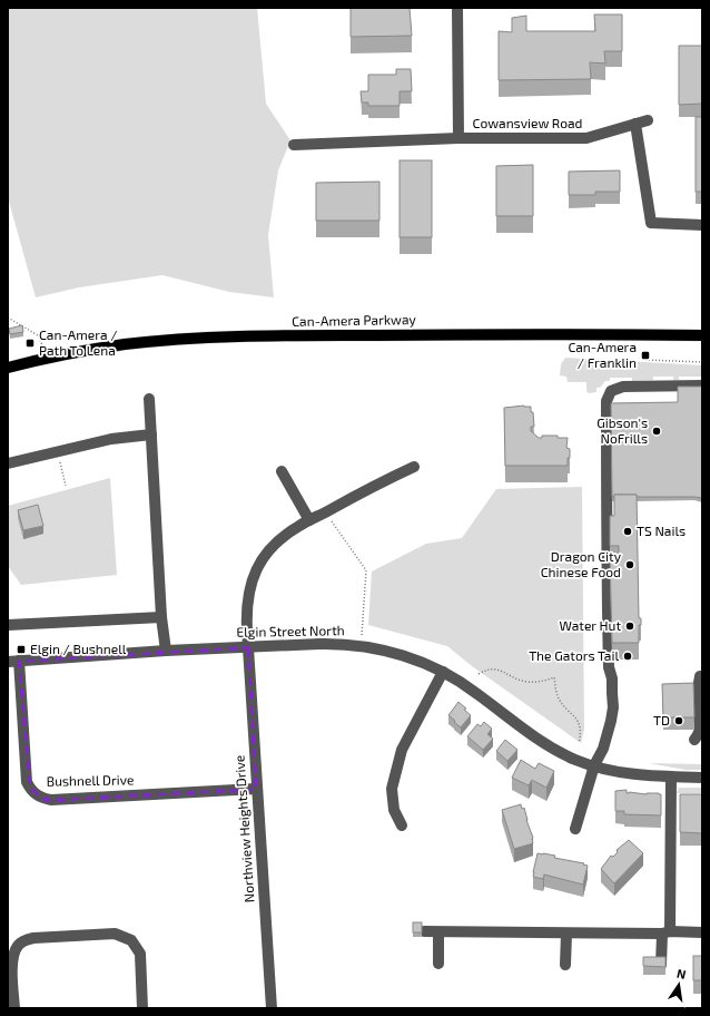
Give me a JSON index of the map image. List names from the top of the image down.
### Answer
{
  "streets": {
    "main road": ["Can-Amera Parkway"],
    "street": [
      "Cowansview Road",
      "Elgin Street North",
      "Bushnell Drive",
      "Northview Heights Drive"
    ]
  },
  "crossings": [
    ["Elgin Street North", "Bushnell Drive"],
    ["Elgin Street North", "Northview Heights Drive"],
    ["Bushnell Drive", "Northview Heights Drive"]
  ],
  "places": {
    "transit": ["Can-Amera / Path To Lena", "Can-Amera / Franklin", "Elgin / Bushnell"],
    "other": [
      "Gibson's NoFrills",
      "TS Nails",
      "Dragon City Chinese Food",
      "Water Hut",
      "The Gators Tail",
      "TD"
    ]
  },
  "north": "top"
}
